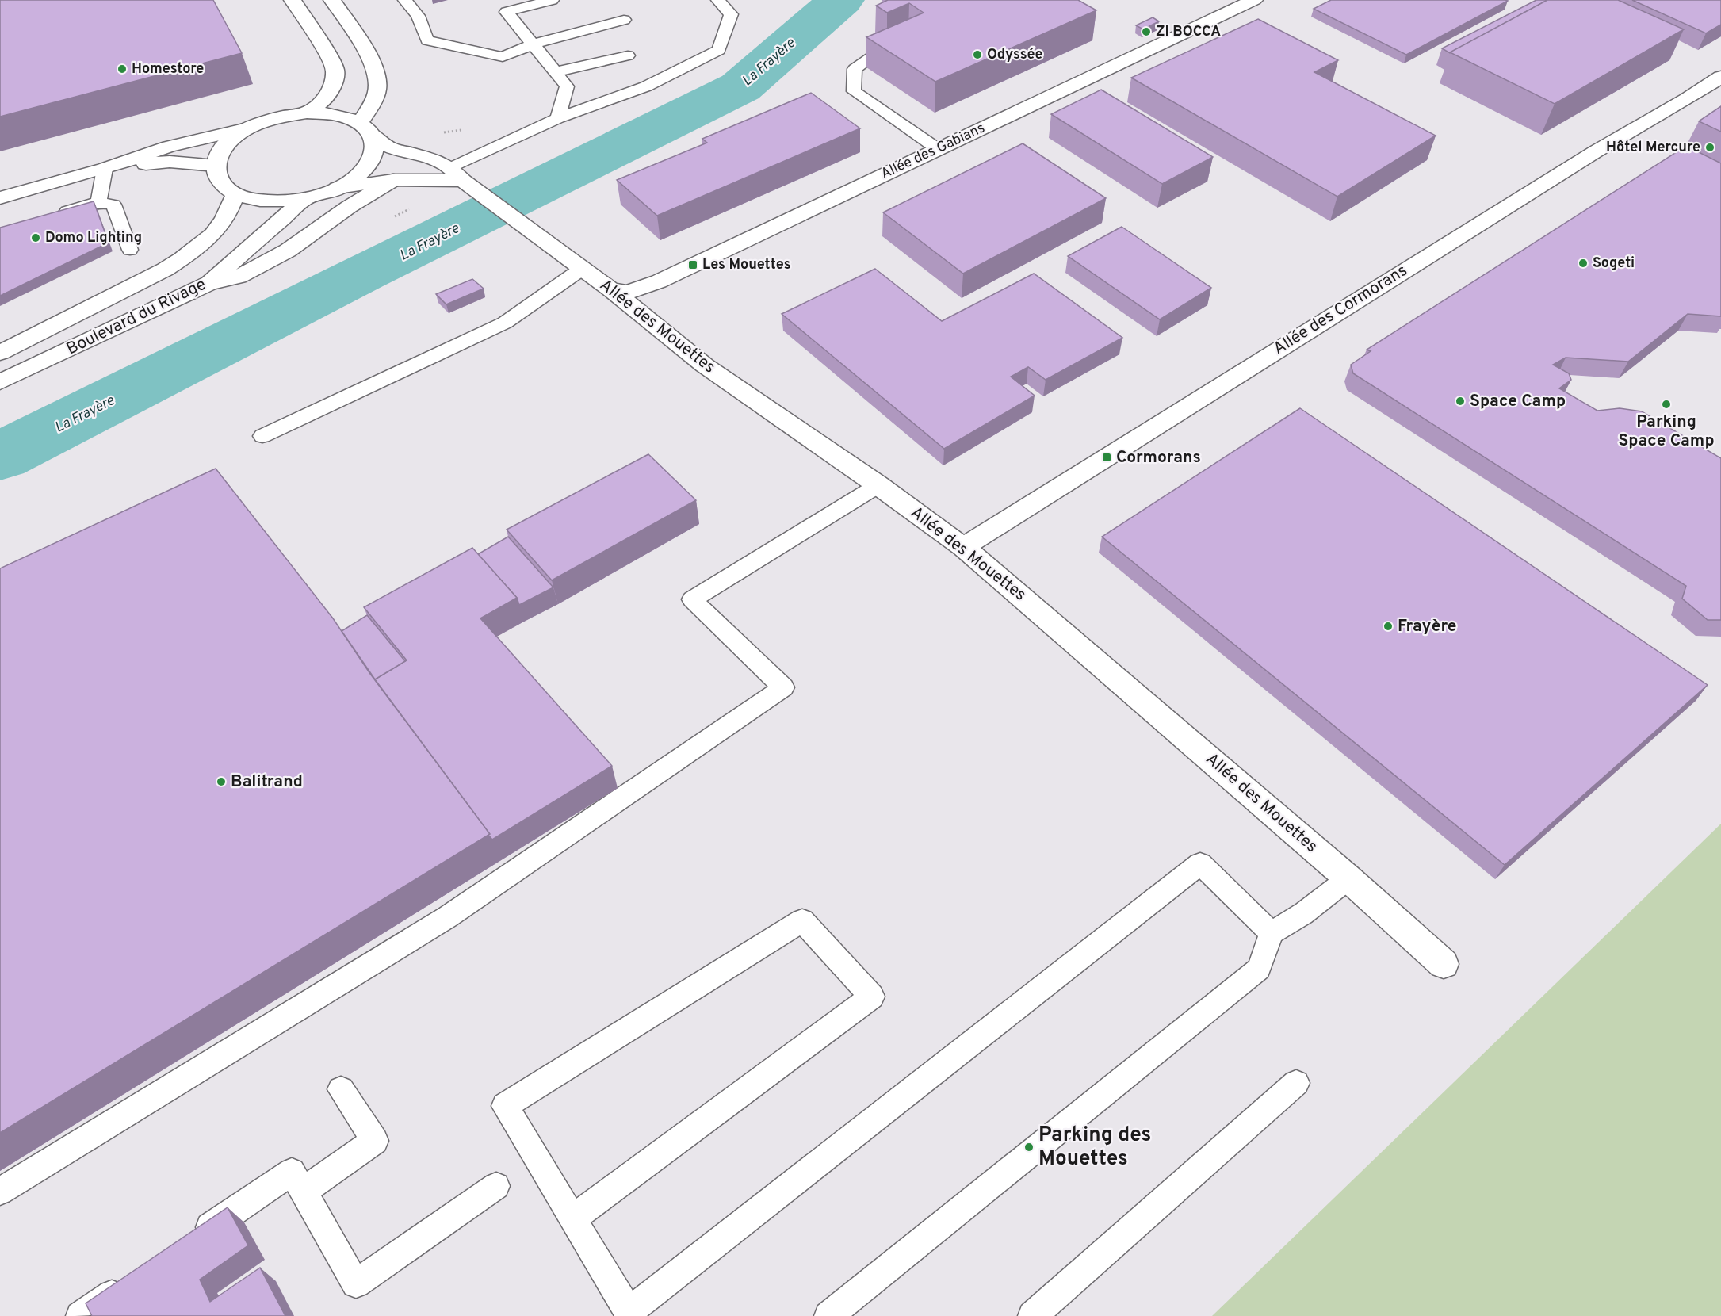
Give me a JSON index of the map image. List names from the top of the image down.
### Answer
{
  "streets": {
    "street": [
      "Allée des Gabians",
      "Allée des Cormorans",
      "Boulevard du Rivage",
      "Allée des Mouettes"
    ]
  },
  "crossings": [
    ["Allée des Gabians", "Allée des Mouettes"],
    ["Allée des Cormorans", "Allée des Mouettes"]
  ],
  "water": ["La Frayère"],
  "places": {
    "other": [
      "ZI BOCCA",
      "Odyssée",
      "Homestore",
      "Hôtel Mercure",
      "Domo Lighting",
      "Sogeti",
      "Space Camp",
      "Parking Space Camp",
      "Frayère",
      "Balitrand",
      "Parking des Mouettes"
    ],
    "transit": ["Les Mouettes", "Cormorans"]
  }
}
